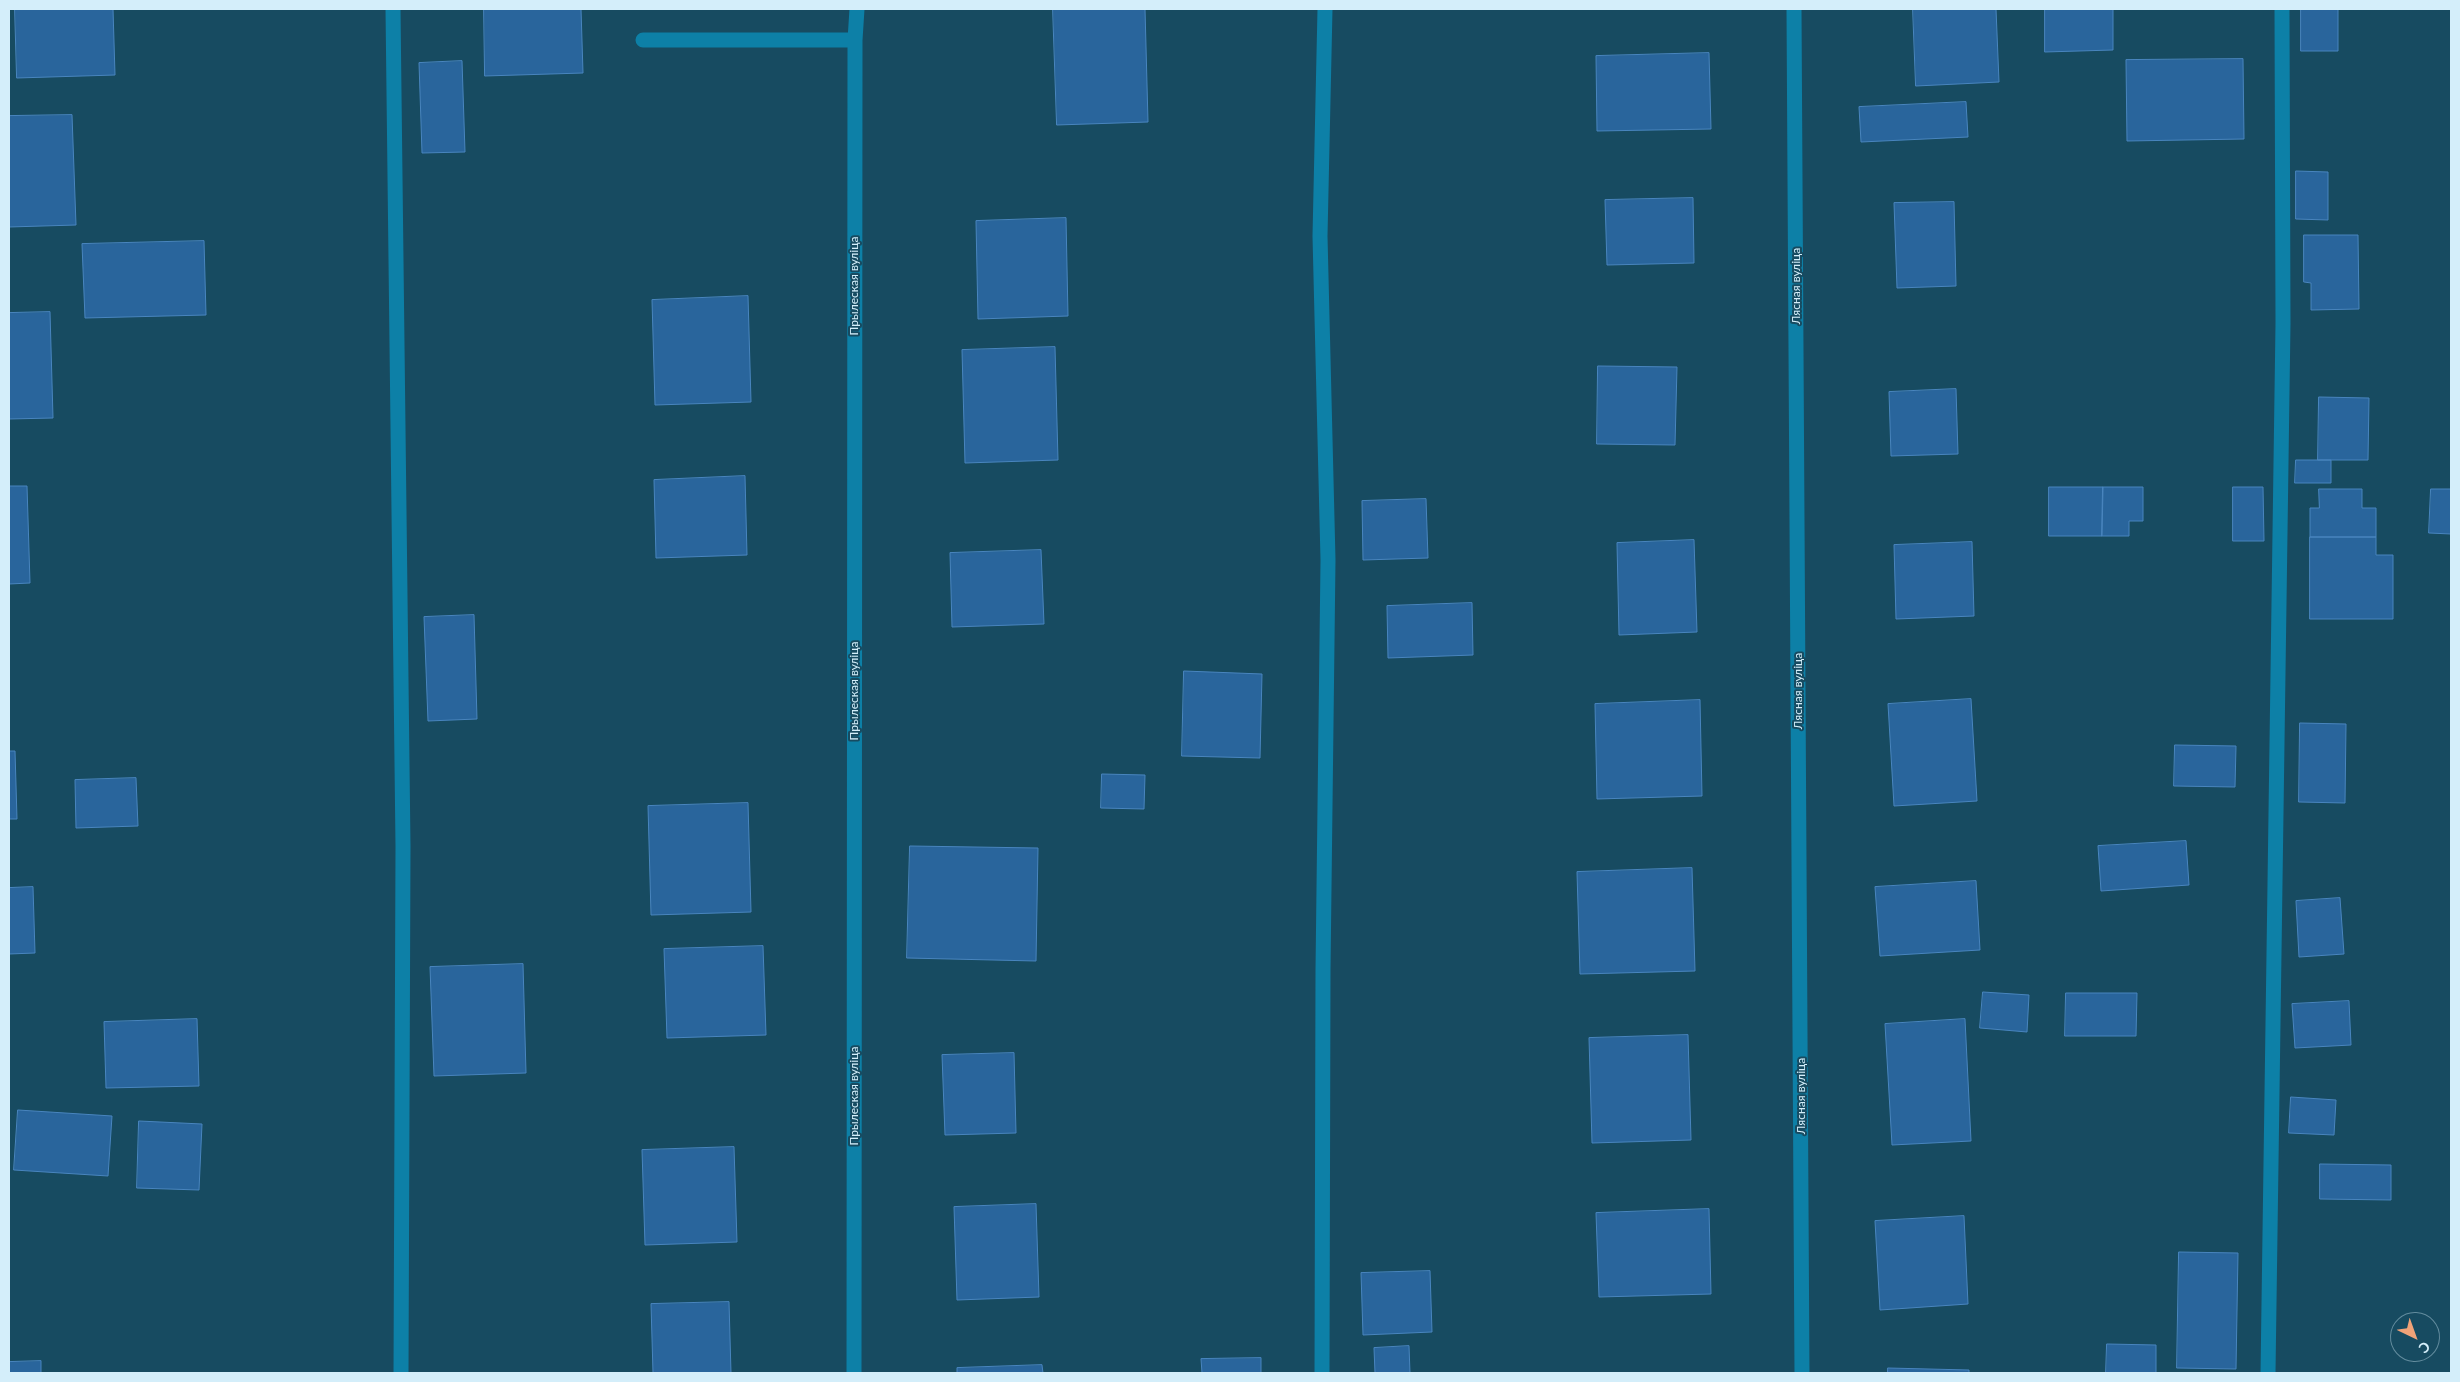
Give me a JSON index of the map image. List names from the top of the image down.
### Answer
{
  "streets": {
    "street": ["Прылеская вуліца", "Лясная вуліца"]
  },
  "north": "bottom right"
}
